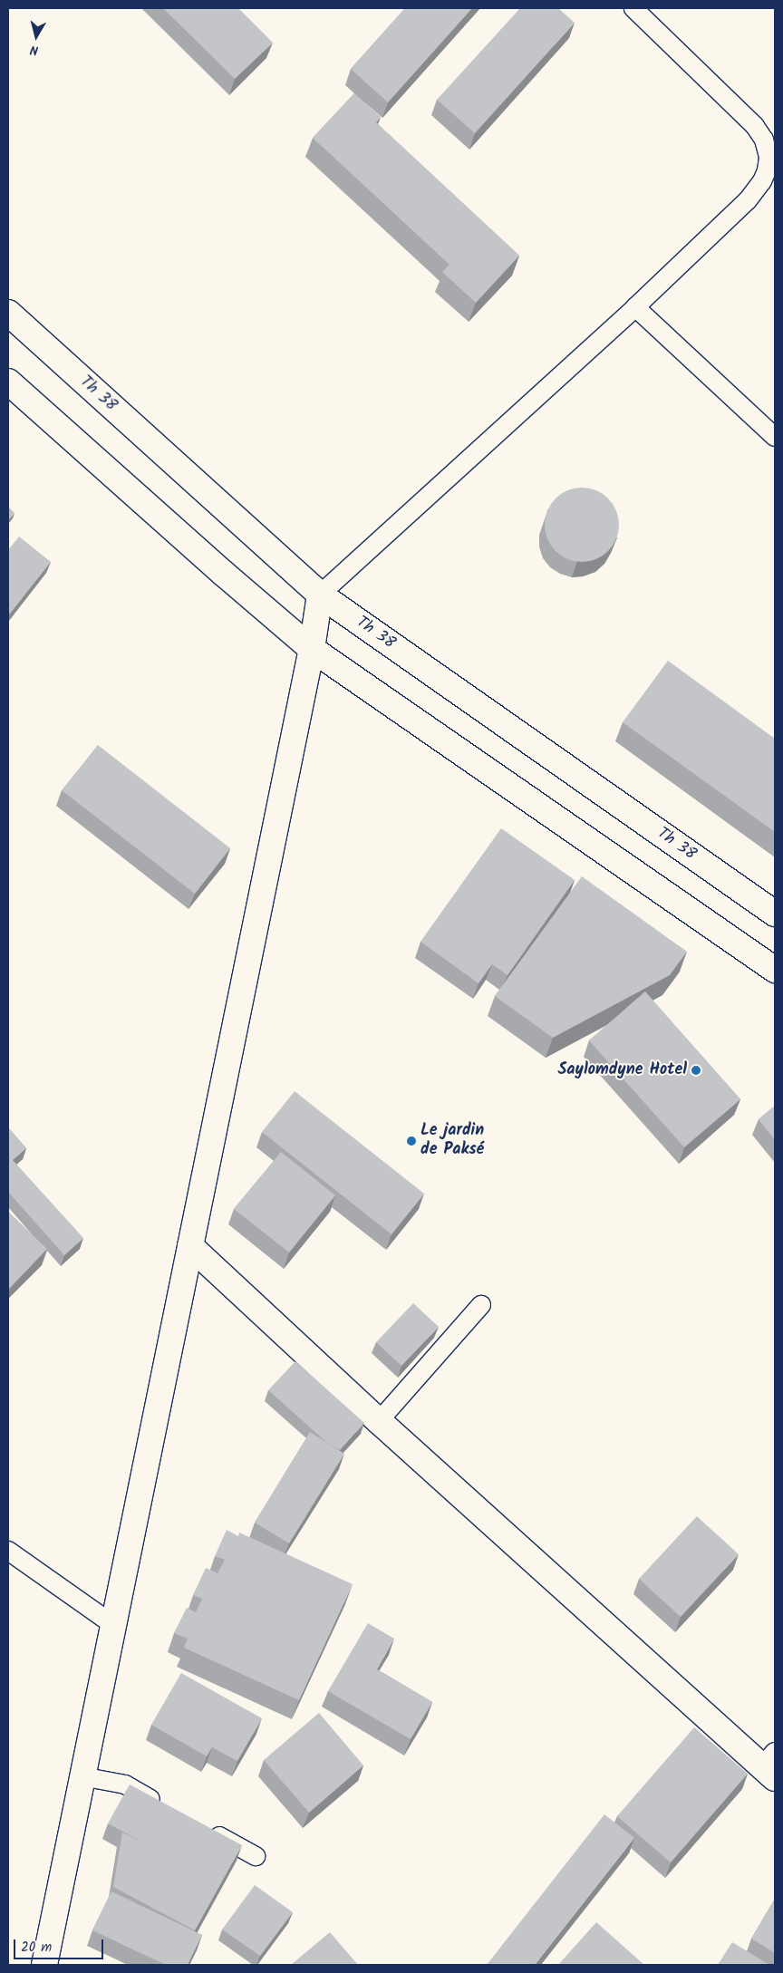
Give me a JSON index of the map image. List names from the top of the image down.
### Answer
{
  "streets": {
    "street": ["Th 38"]
  },
  "places": ["Saylomdyne Hotel", "Le jardin de Paksé"],
  "scale_bar": "20 m",
  "north": "bottom"
}
